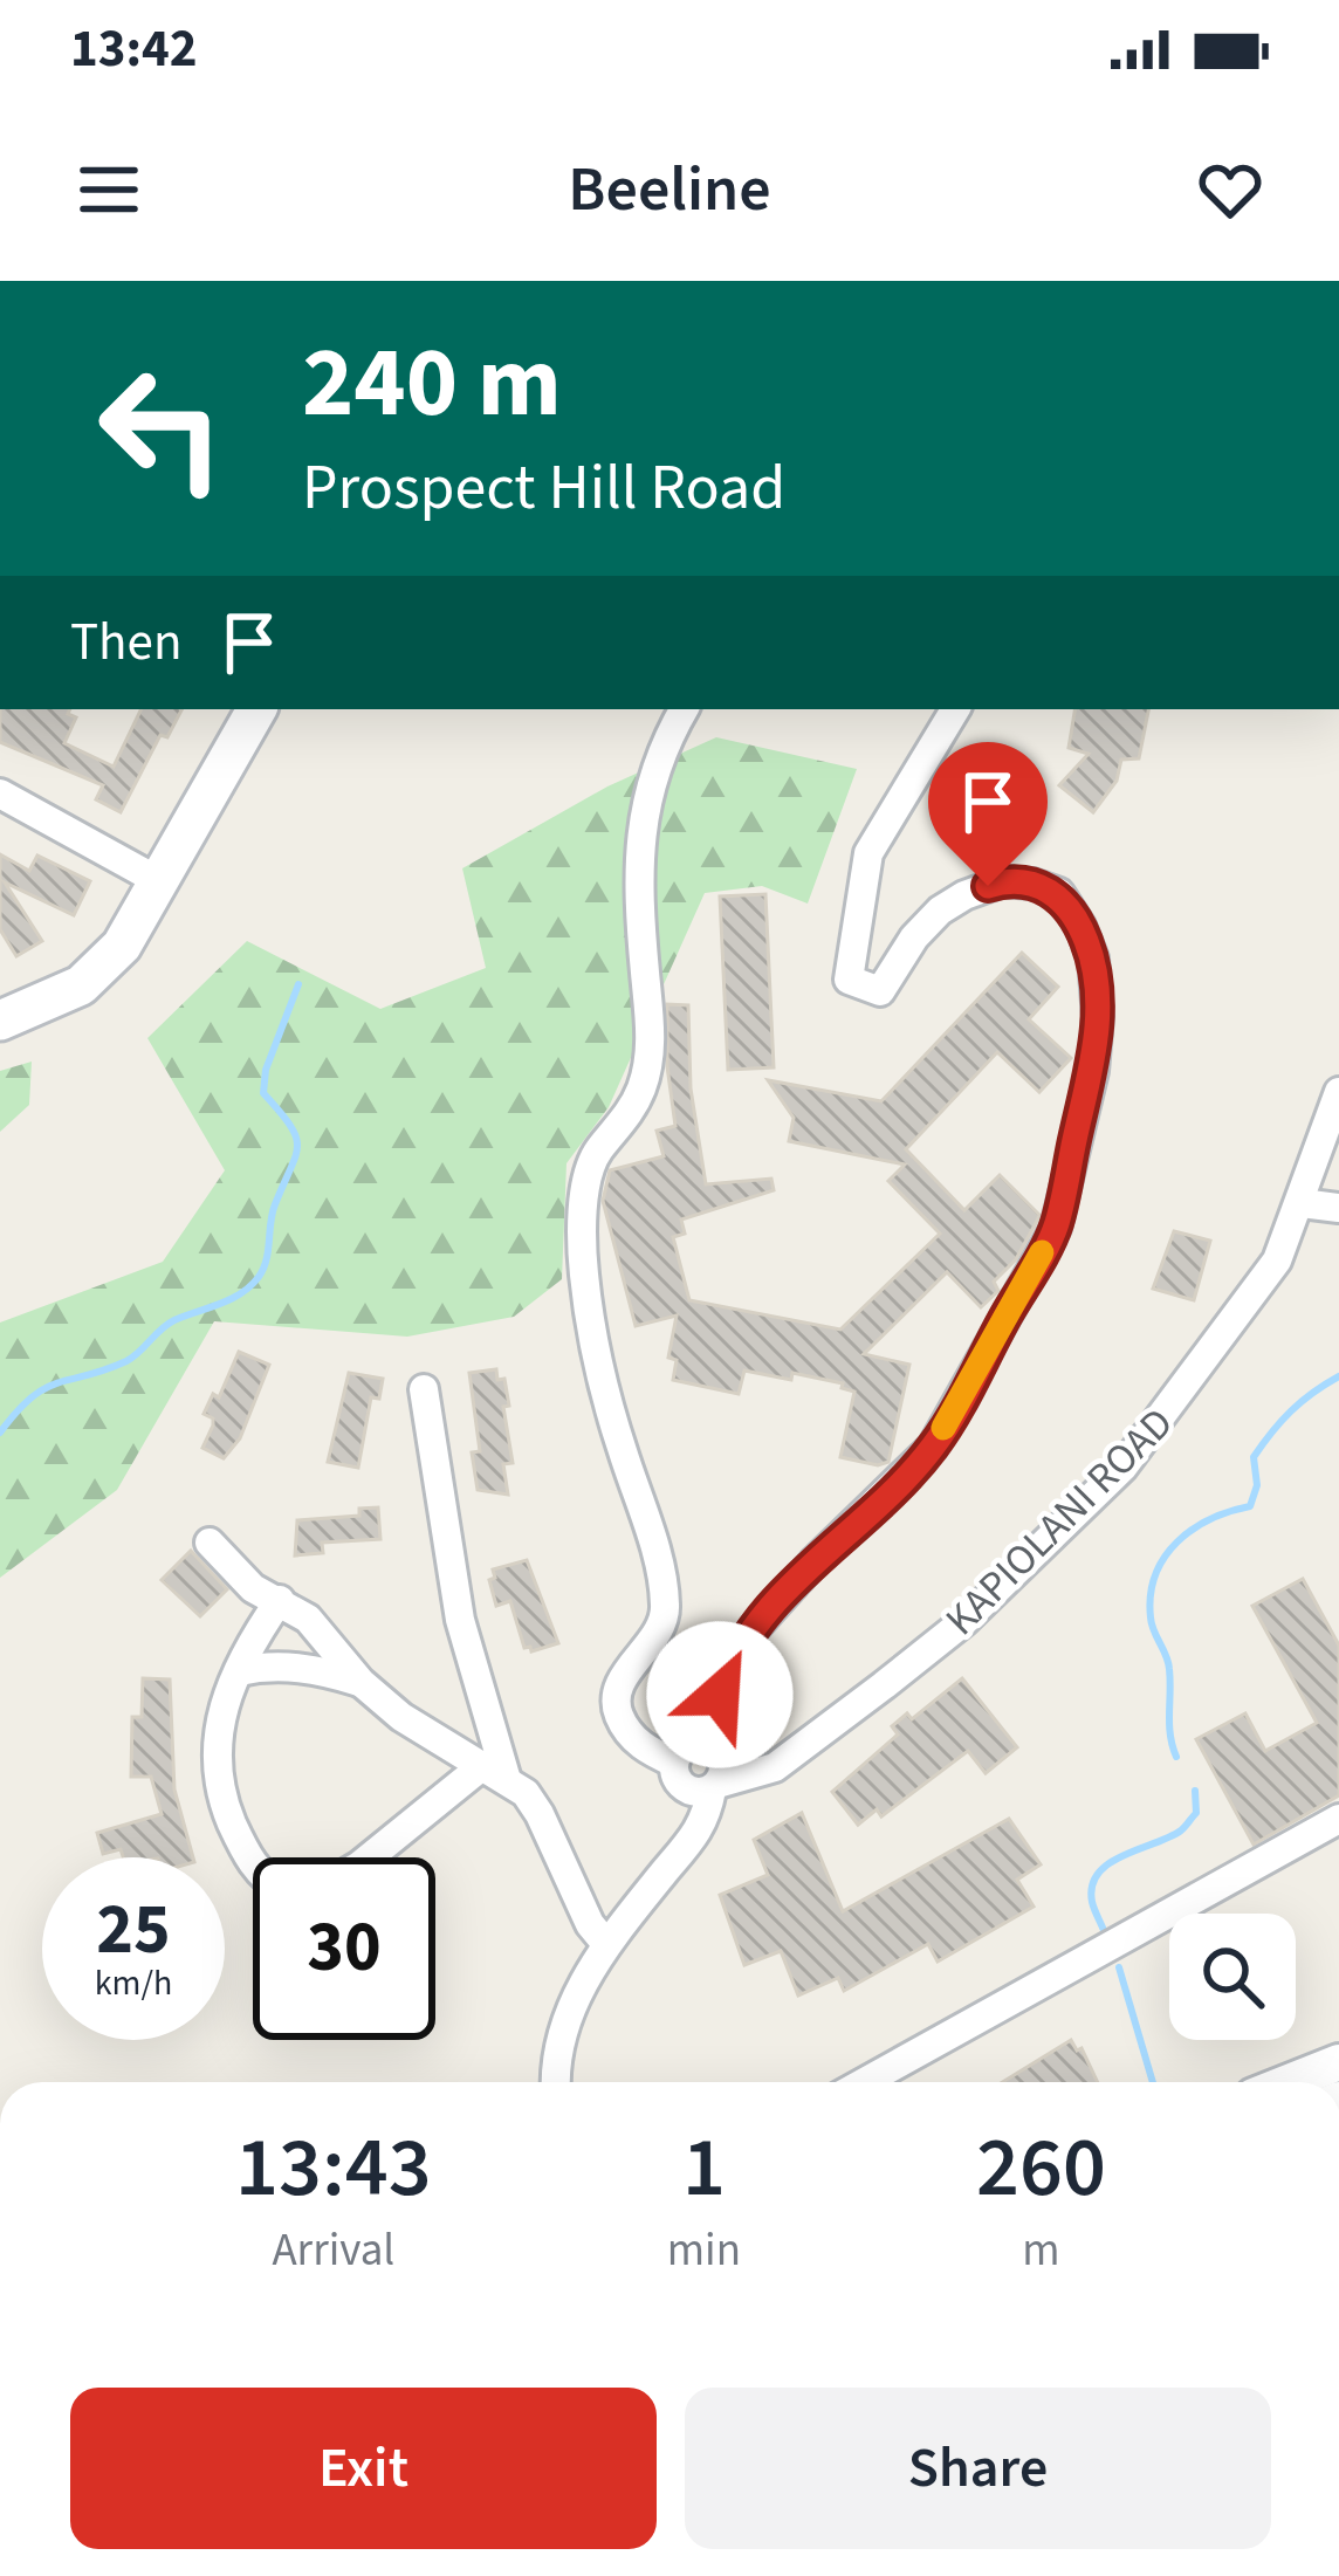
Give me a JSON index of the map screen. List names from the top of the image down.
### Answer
{
  "streets": {
    "street": ["KAPIOLANI ROAD"]
  },
  "page": {
    "status": "13:42",
    "header": "Beeline",
    "turn": ["240 m", "Prospect Hill Road"],
    "then": "Then",
    "speed": "25 km/h",
    "limit": "30",
    "eta": [
      "13:43",
      "Arrival",
      "1",
      "min",
      "260",
      "m"
    ],
    "buttons": ["Exit", "Share"]
  }
}
